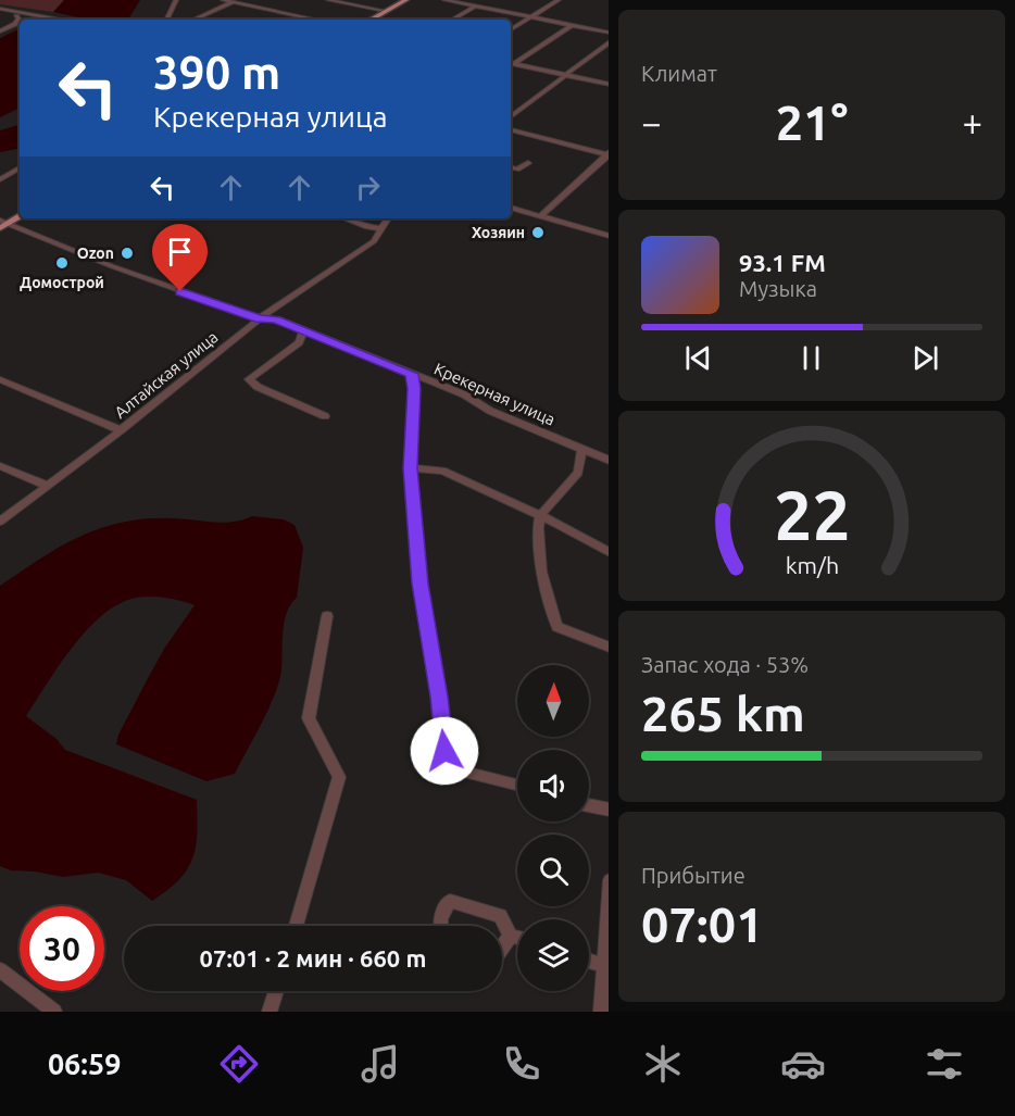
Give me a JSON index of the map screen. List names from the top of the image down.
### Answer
{
  "streets": {
    "street": ["Алтайская улица", "Крекерная улица"]
  },
  "crossings": [
    ["Алтайская улица", "Крекерная улица"]
  ],
  "places": ["Хозяин", "Ozon", "Домострой"],
  "north": "top",
  "page": {
    "tile": [
      "Климат",
      ["Запас хода · 53%", "265 km"],
      ["Прибытие", "07:01"]
    ],
    "turn": ["390 m", "Крекерная улица"],
    "heat": ["−", "21°", "+"],
    "song": ["93.1 FM", "Музыка"],
    "limit": "30",
    "trip": "07:01 · 2 мин · 660 m",
    "tabs": "06:59",
    "gauge": ["22", "km/h"]
  }
}
